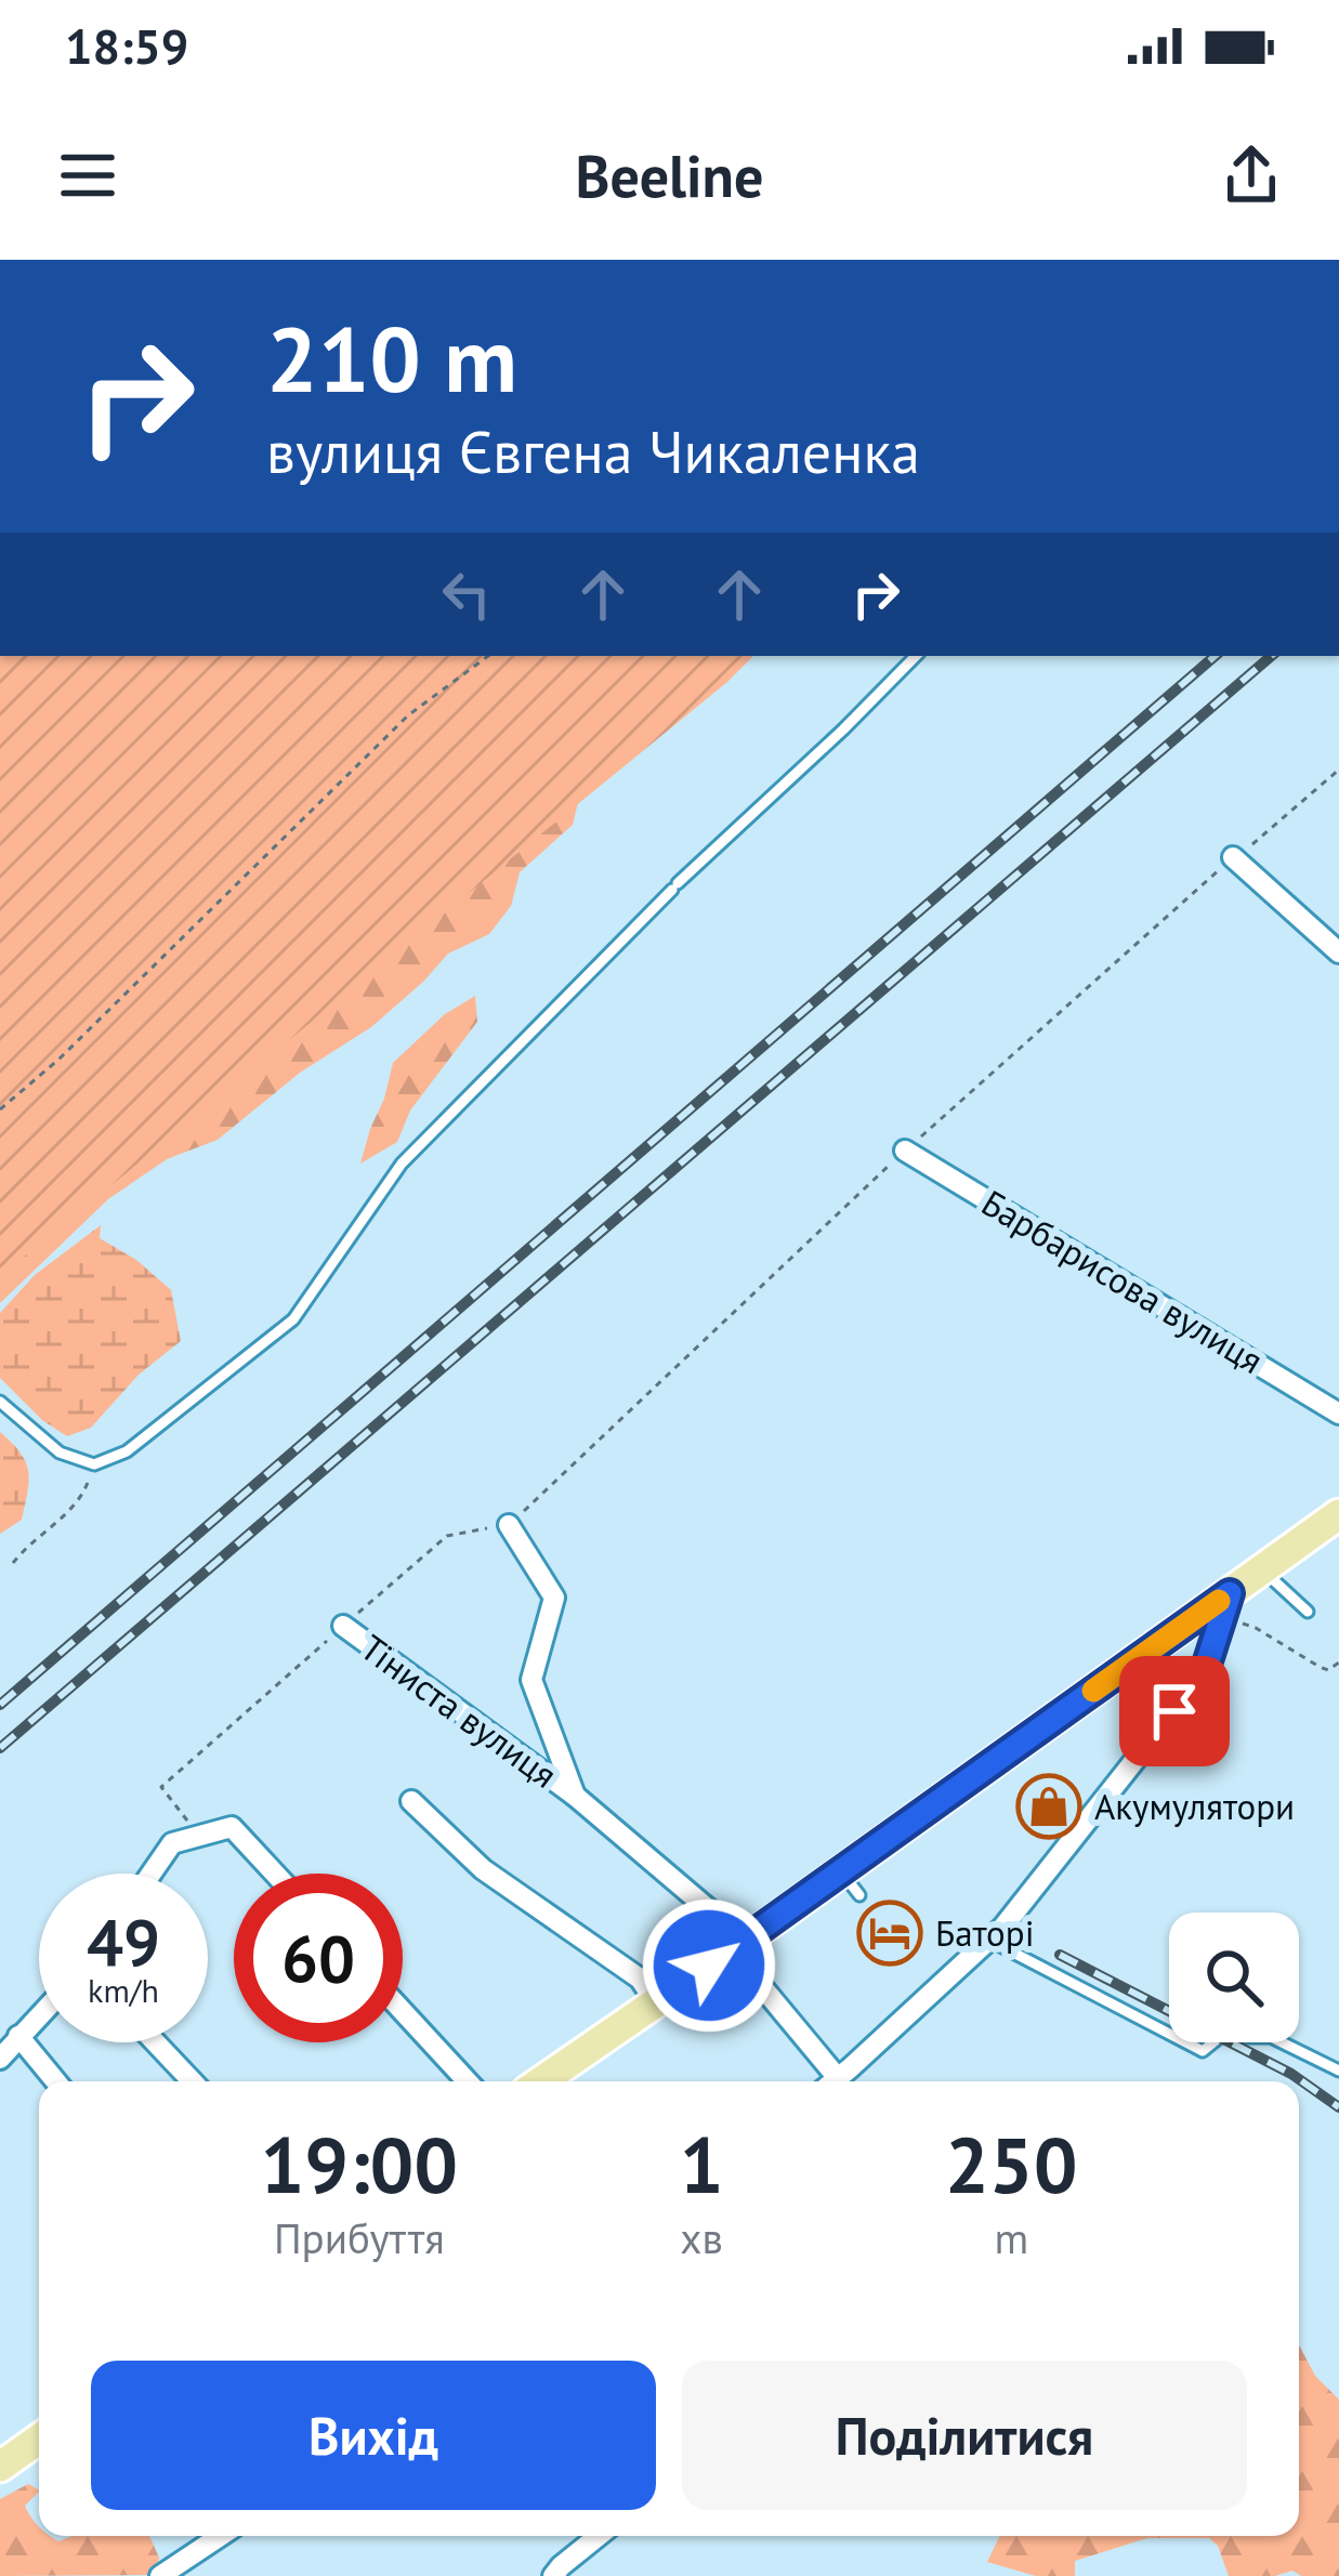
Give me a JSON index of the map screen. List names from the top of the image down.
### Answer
{
  "streets": {
    "street": ["Барбарисова вулиця", "Тіниста вулиця"]
  },
  "places": {
    "shop": ["Акумулятори"],
    "hotel": ["Баторі"]
  },
  "page": {
    "status": "18:59",
    "header": "Beeline",
    "turn": ["210 m", "вулиця Євгена Чикаленка"],
    "speed": "49 km/h",
    "limit": "60",
    "eta": [
      "19:00",
      "Прибуття",
      "1",
      "хв",
      "250",
      "m"
    ],
    "buttons": ["Вихід", "Поділитися"]
  }
}
